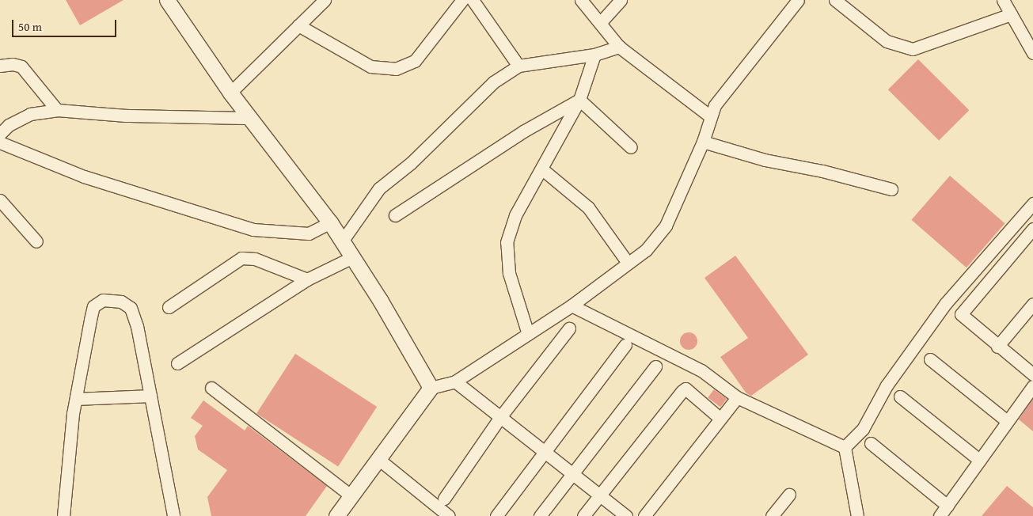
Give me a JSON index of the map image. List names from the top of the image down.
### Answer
{
  "scale_bar": "50 m"
}
